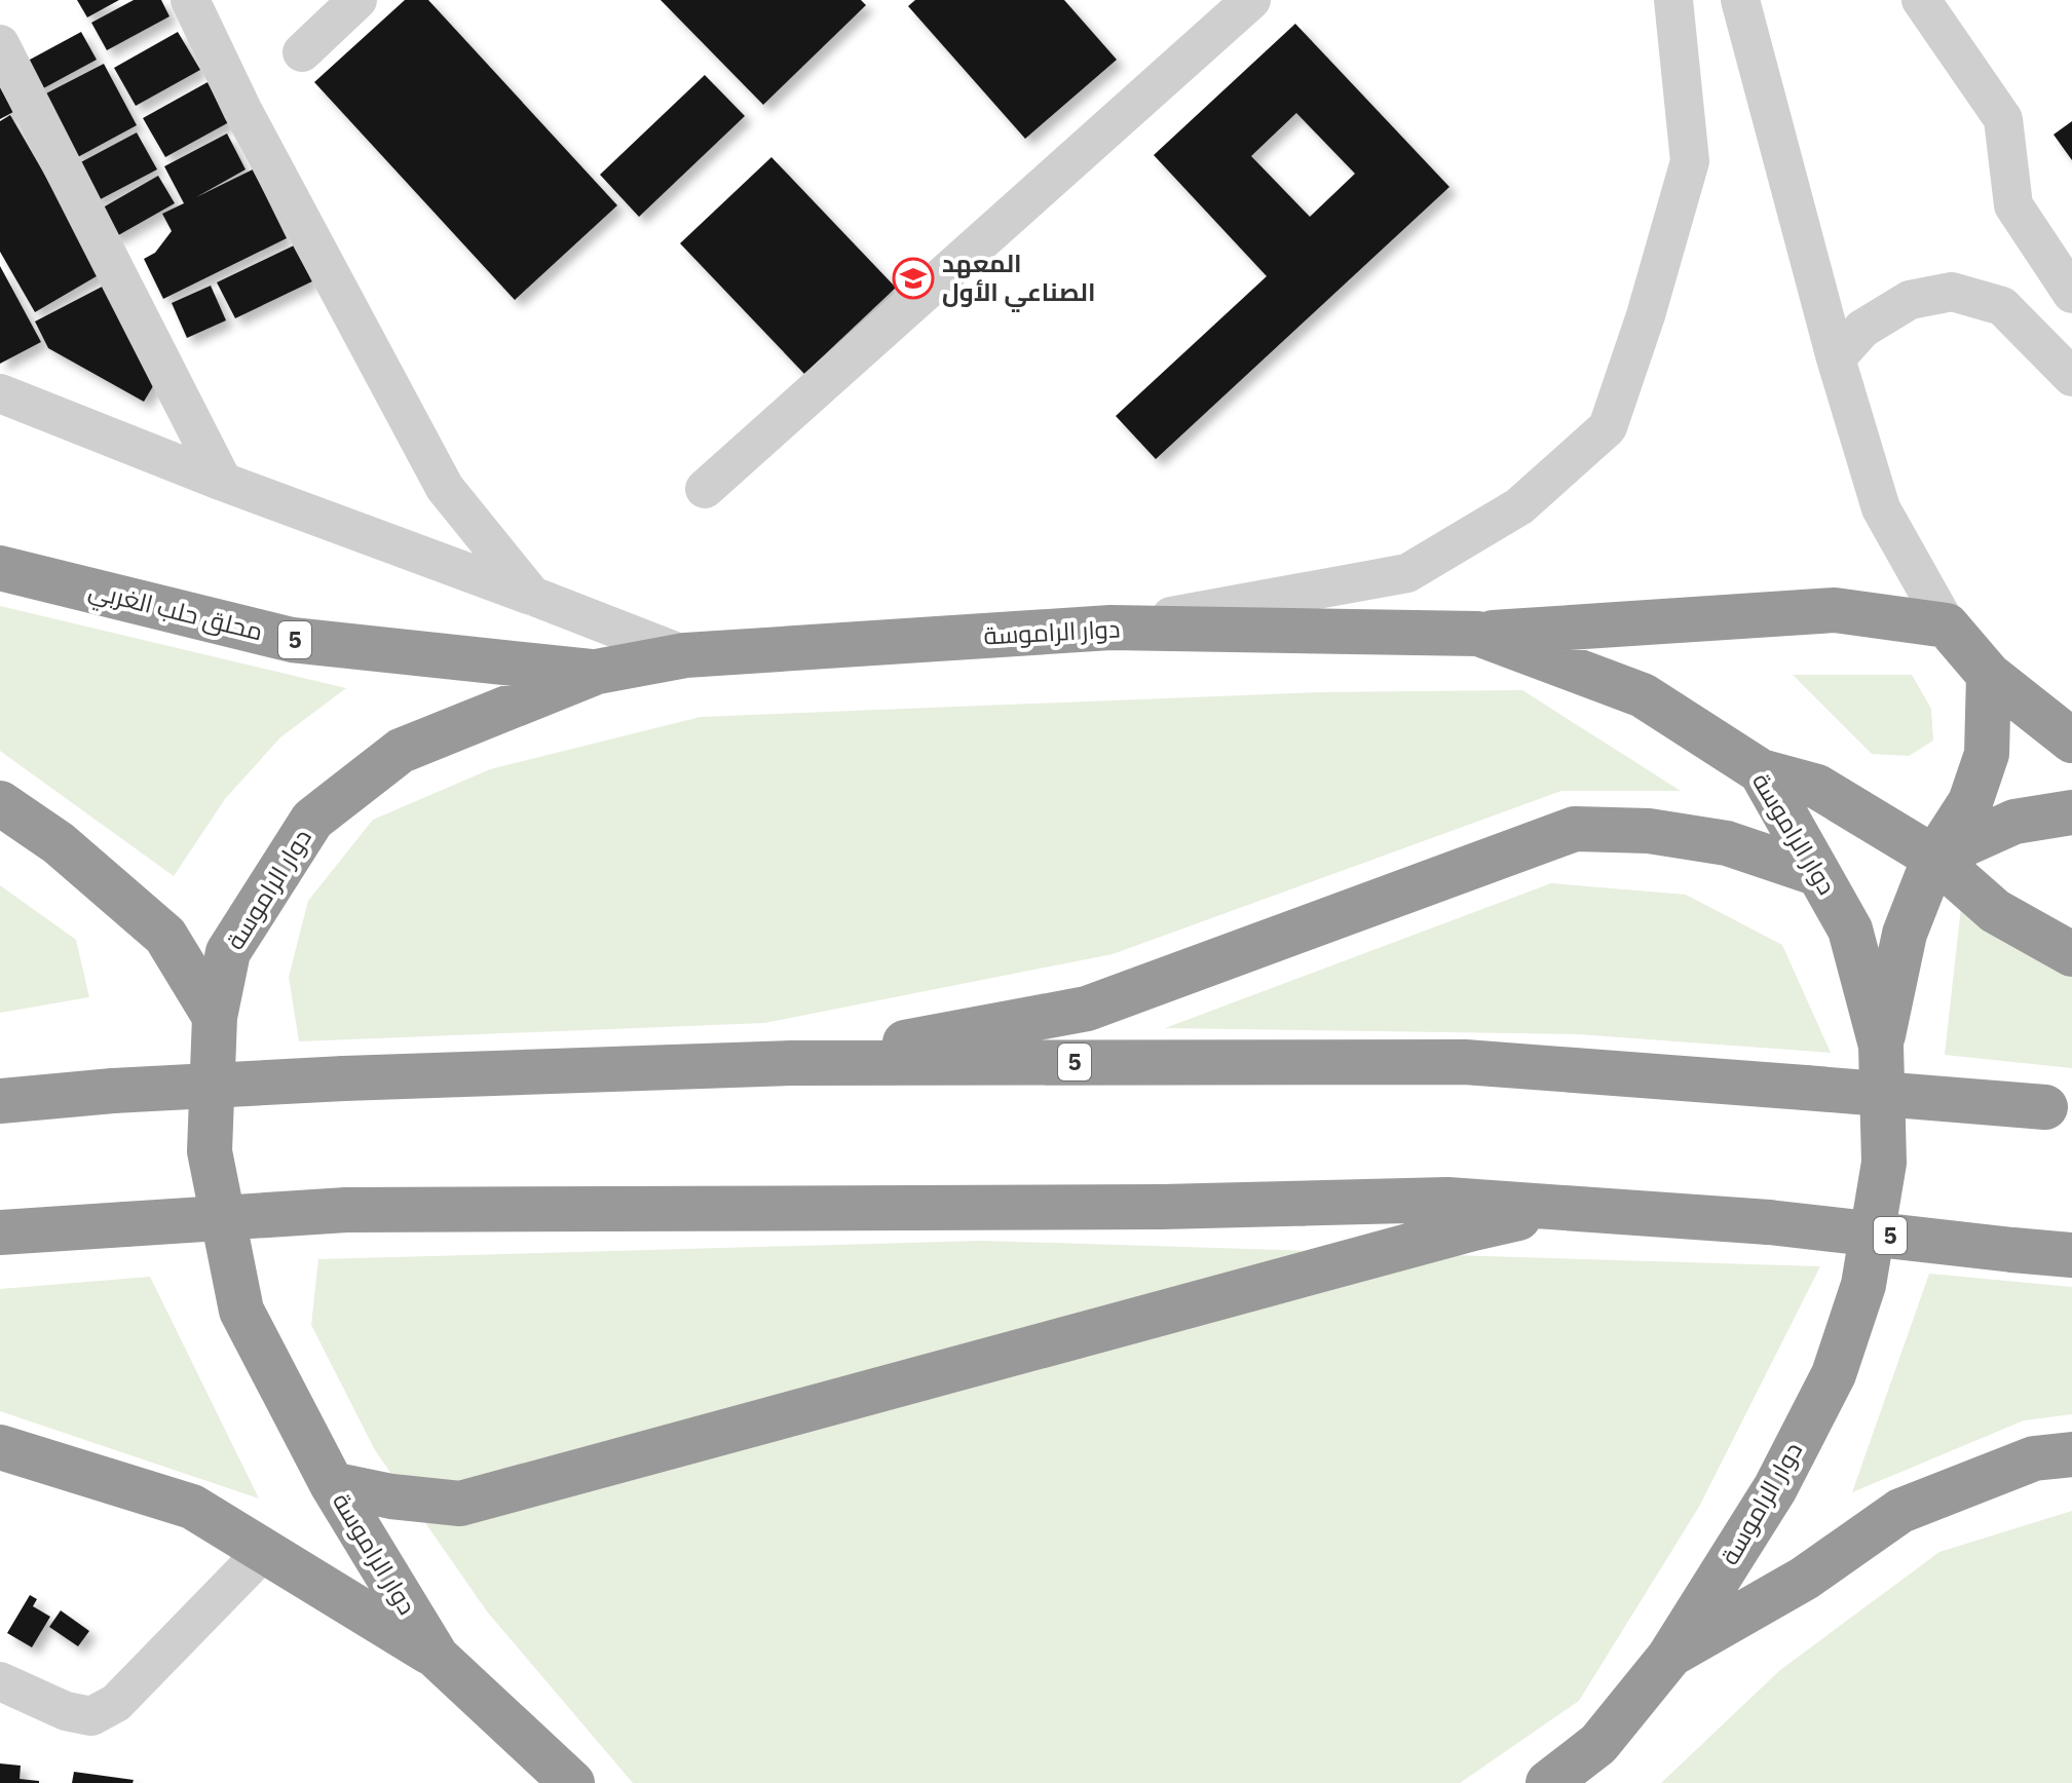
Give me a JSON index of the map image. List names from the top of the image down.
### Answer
{
  "streets": {
    "highway": ["محلق حلب الغربي", "دوار الراموسة", "5"]
  },
  "crossings": [
    ["محلق حلب الغربي", "دوار الراموسة"]
  ],
  "places": {
    "school or university": ["المعهد الصناعي الأول"]
  }
}
